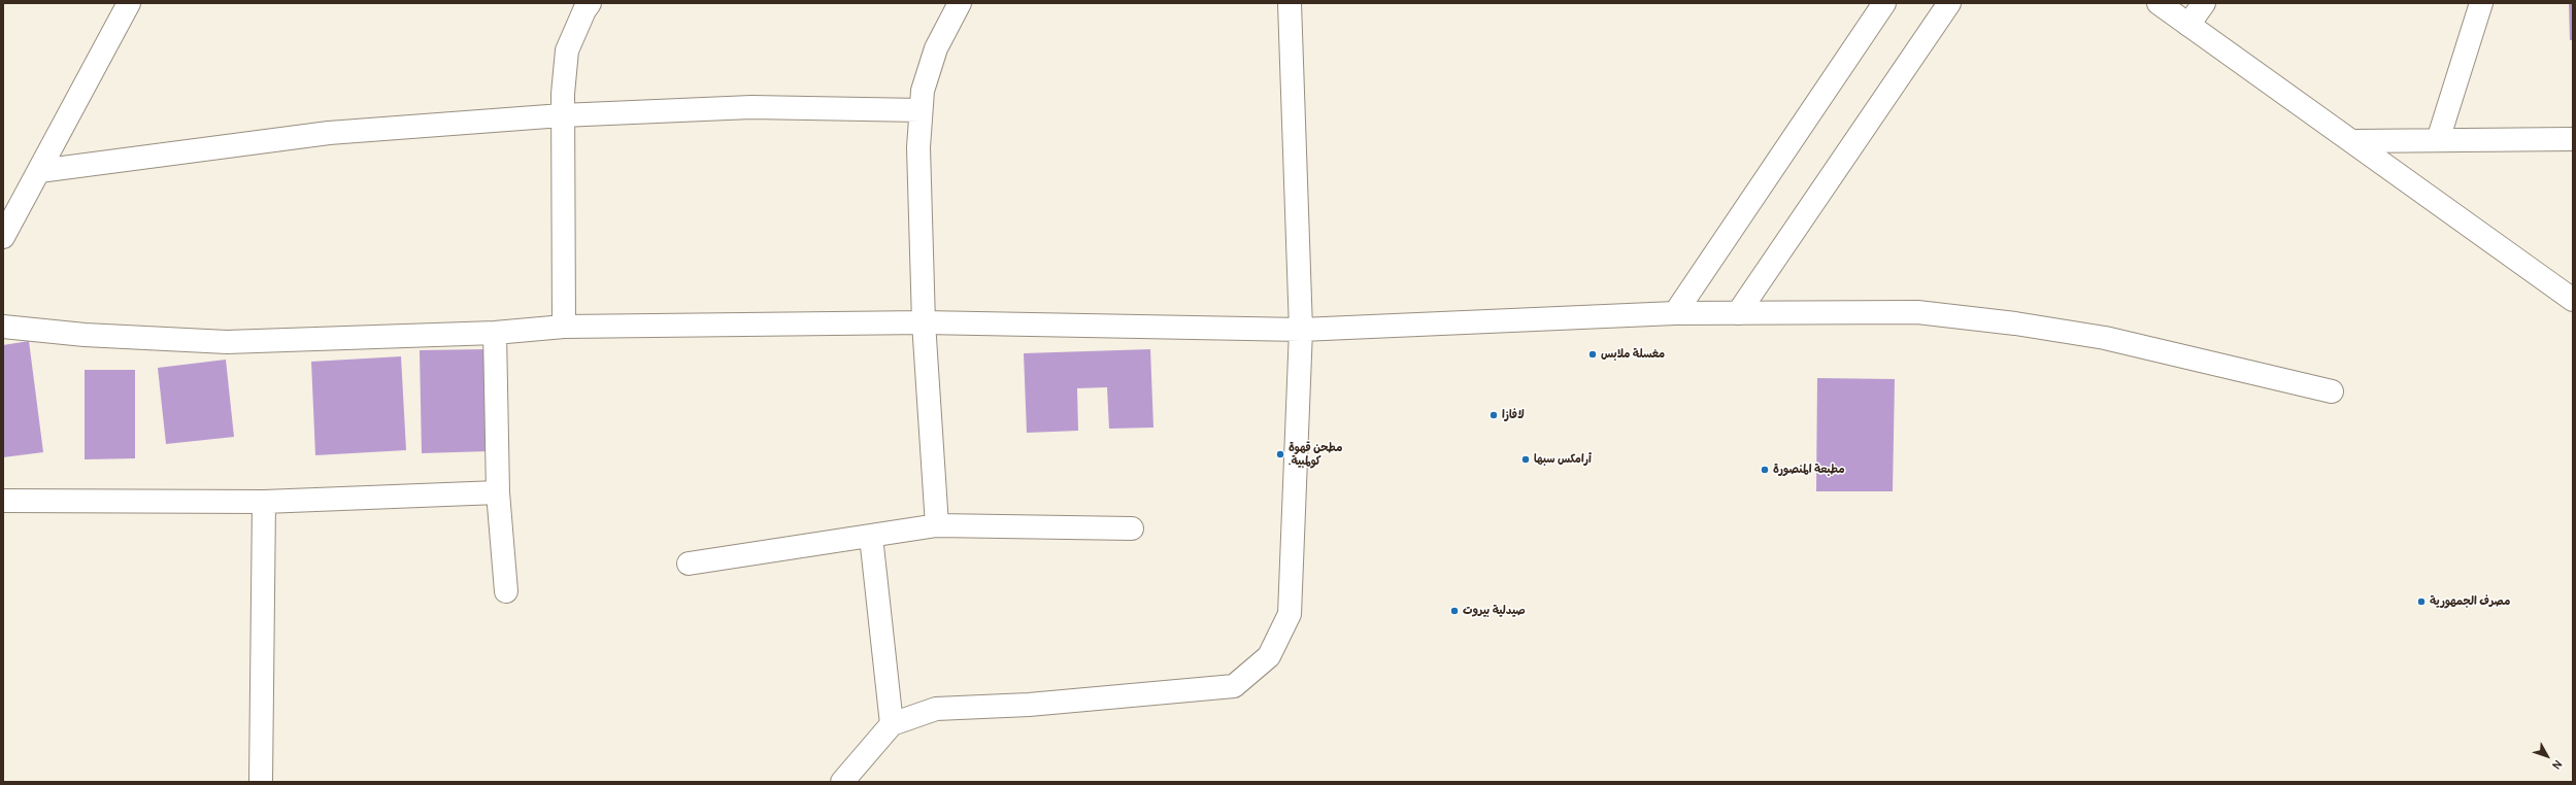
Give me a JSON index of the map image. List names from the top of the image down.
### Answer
{
  "places": [
    "مغسلة ملابس",
    "لافازا",
    "مطحن قهوة .كولمبية",
    "أرامكس سبها",
    "مطبعة المنصورة",
    "مصرف الجمهورية",
    "صيدلية بيروت"
  ],
  "north": "bottom right"
}
